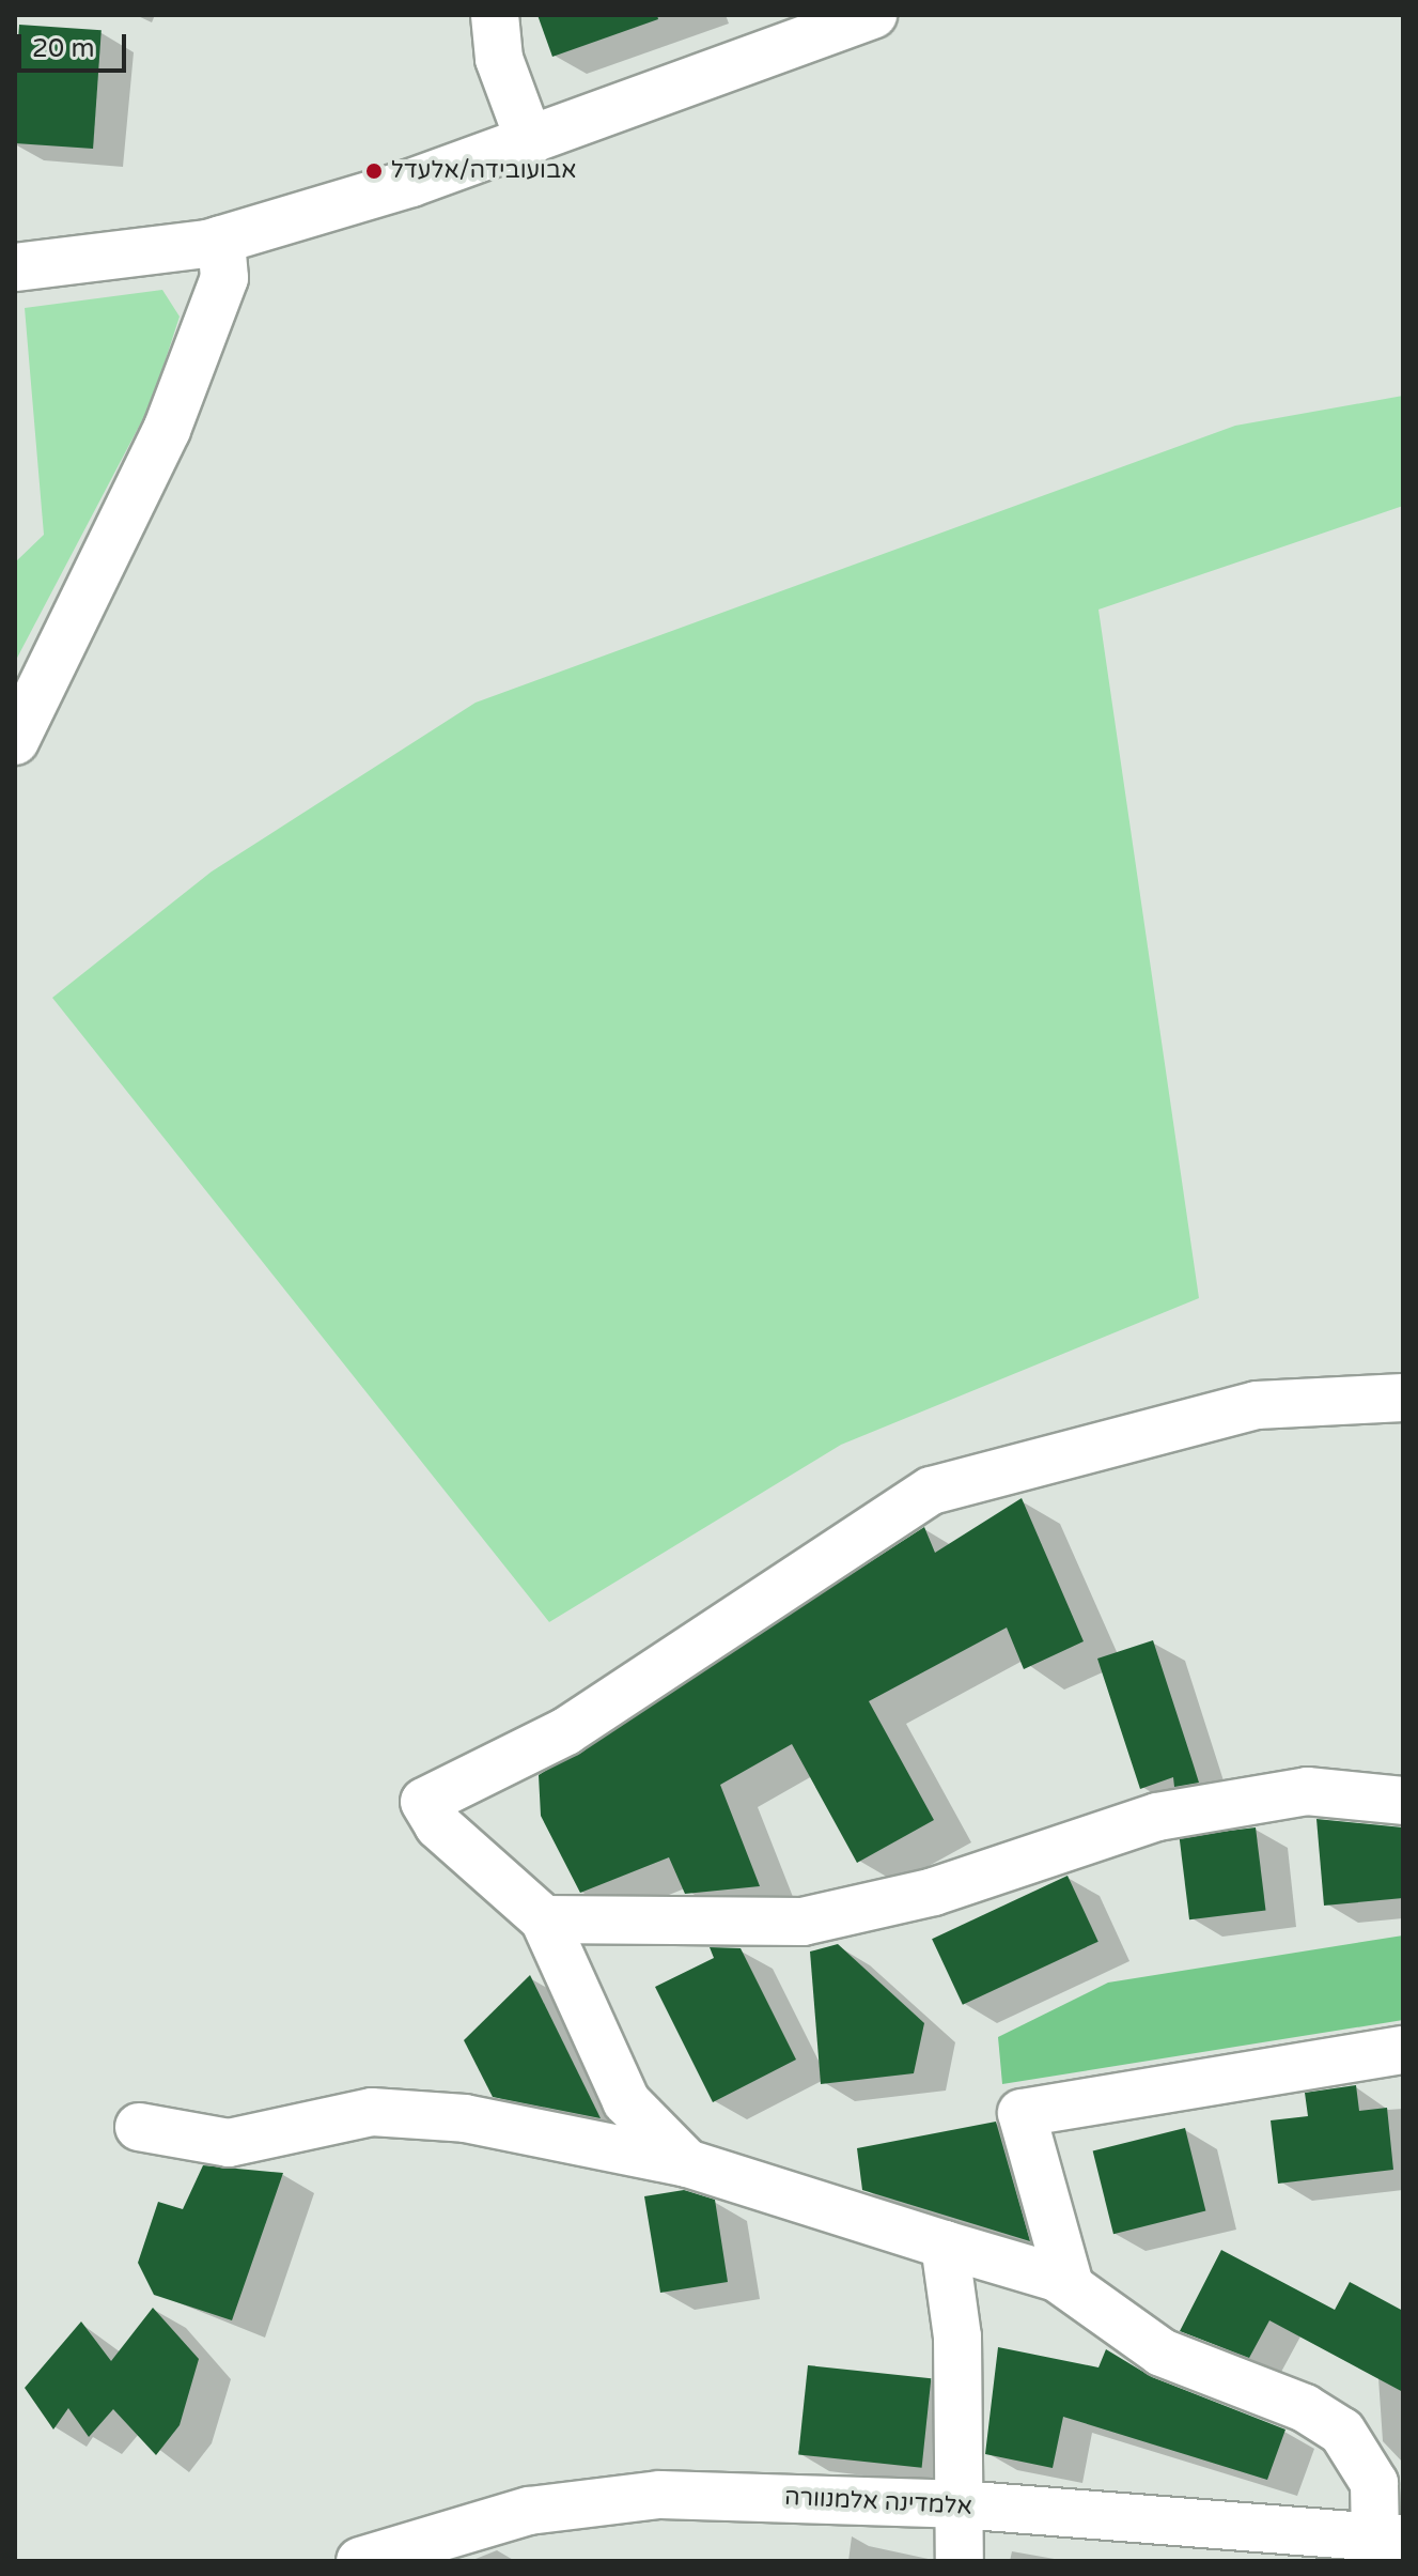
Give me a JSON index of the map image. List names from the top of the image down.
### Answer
{
  "streets": {
    "street": ["אלמדינה אלמנוורה"]
  },
  "places": ["אבועובידה/אלעדל"],
  "scale_bar": "20 m"
}
